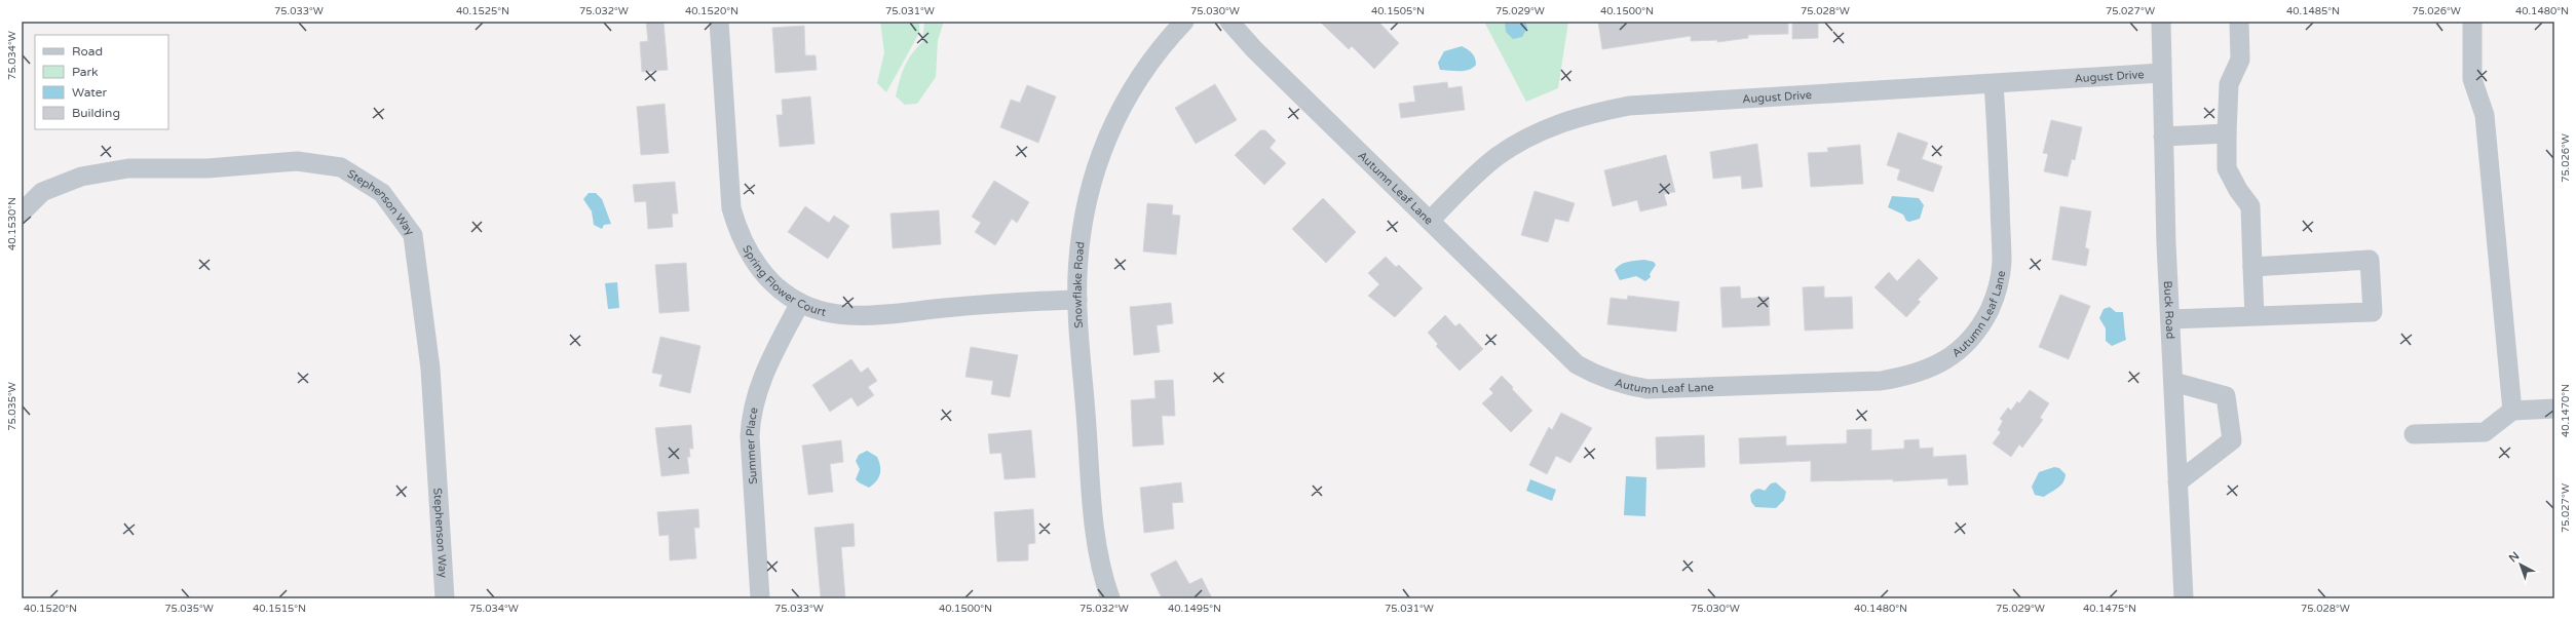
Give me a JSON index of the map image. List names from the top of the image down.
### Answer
{
  "streets": {
    "street": [
      "August Drive",
      "Autumn Leaf Lane",
      "Stephenson Way",
      "Spring Flower Court",
      "Snowflake Road",
      "Buck Road",
      "Summer Place"
    ]
  },
  "crossings": [
    ["August Drive", "Autumn Leaf Lane"],
    ["August Drive", "Buck Road"],
    ["Spring Flower Court", "Snowflake Road"],
    ["Spring Flower Court", "Summer Place"]
  ],
  "legend": [
    "Road",
    "Park",
    "Water",
    "Building"
  ],
  "north": "top left",
  "coordinates": [
    "75.033°W",
    "40.1525°N",
    "75.032°W",
    "40.1520°N",
    "75.031°W",
    "75.030°W",
    "40.1505°N",
    "75.029°W",
    "40.1500°N",
    "75.028°W",
    "75.027°W",
    "40.1485°N",
    "75.026°W",
    "40.1480°N",
    "75.034°W",
    "40.1530°N",
    "75.035°W",
    "40.1470°N",
    "40.1515°N",
    "40.1495°N",
    "40.1475°N"
  ]
}
